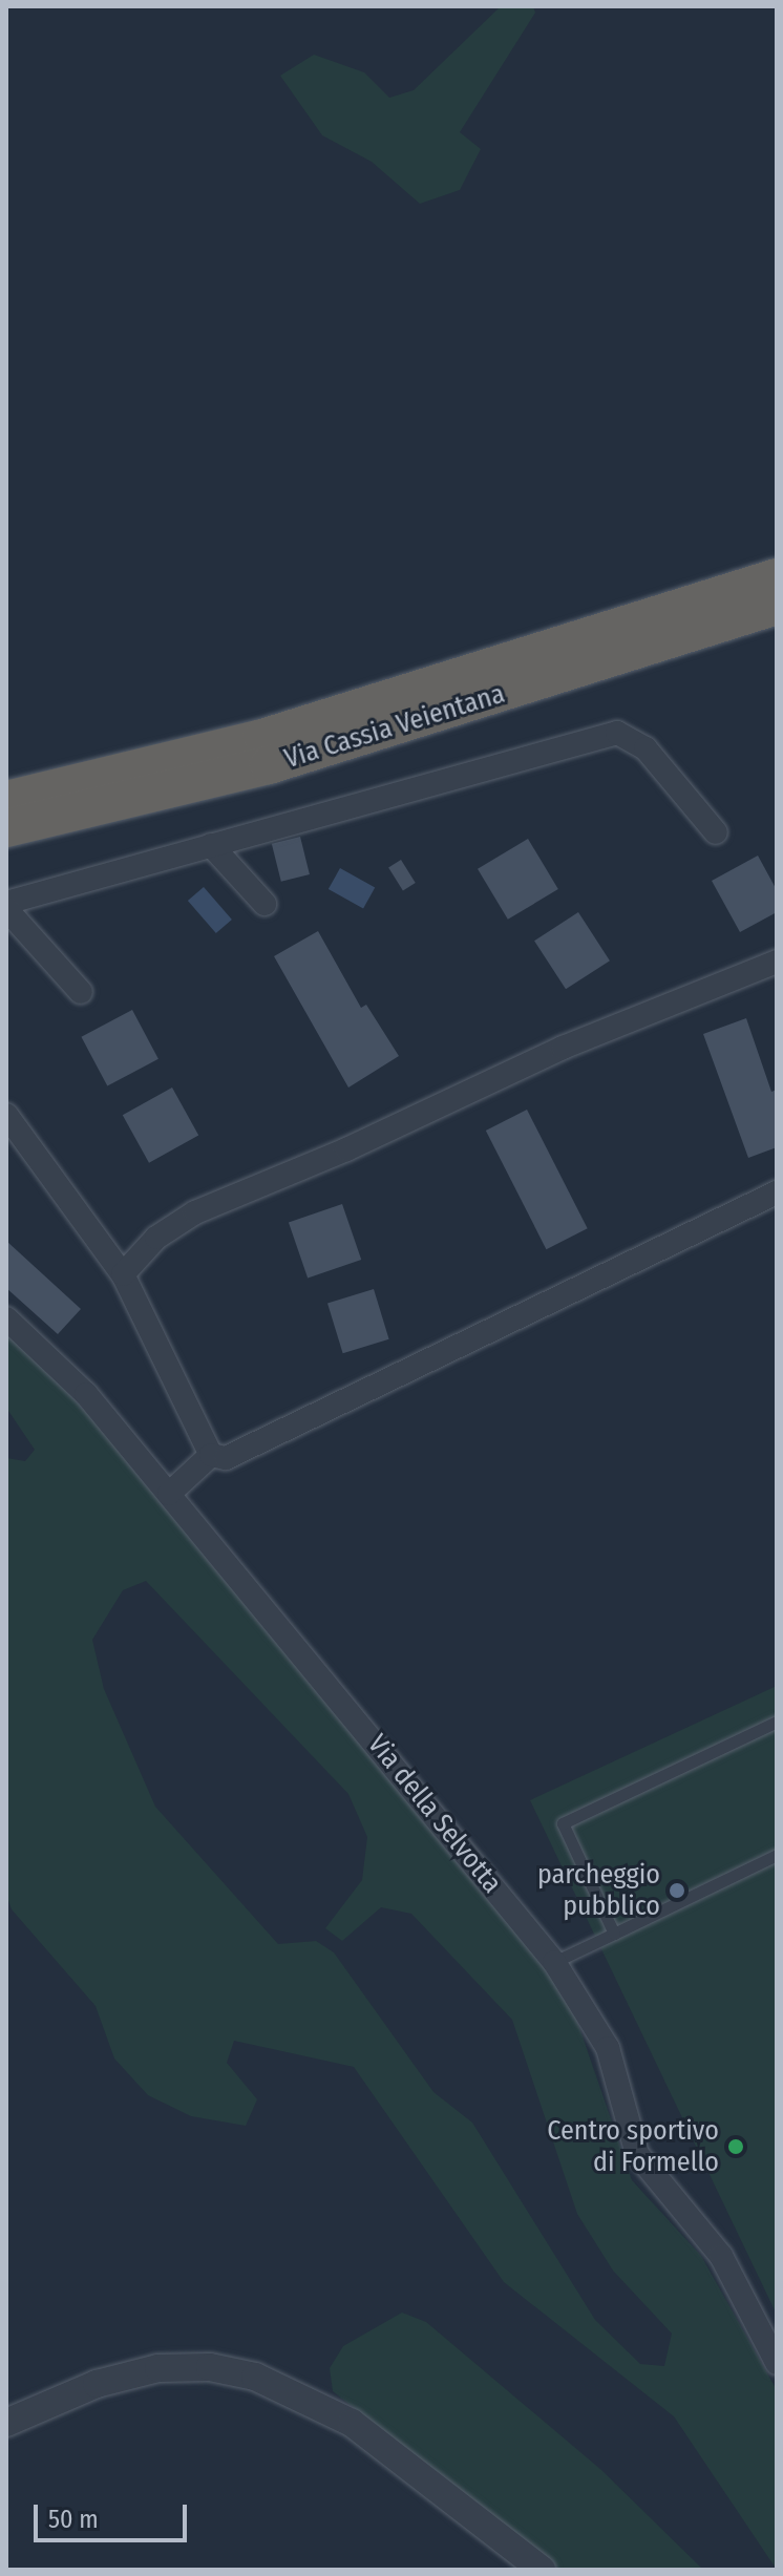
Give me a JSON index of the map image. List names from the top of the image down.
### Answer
{
  "streets": {
    "highway": ["Via Cassia Veientana"],
    "street": ["Via della Selvotta"]
  },
  "places": ["parcheggio pubblico", "Centro sportivo di Formello"],
  "scale_bar": "50 m"
}
